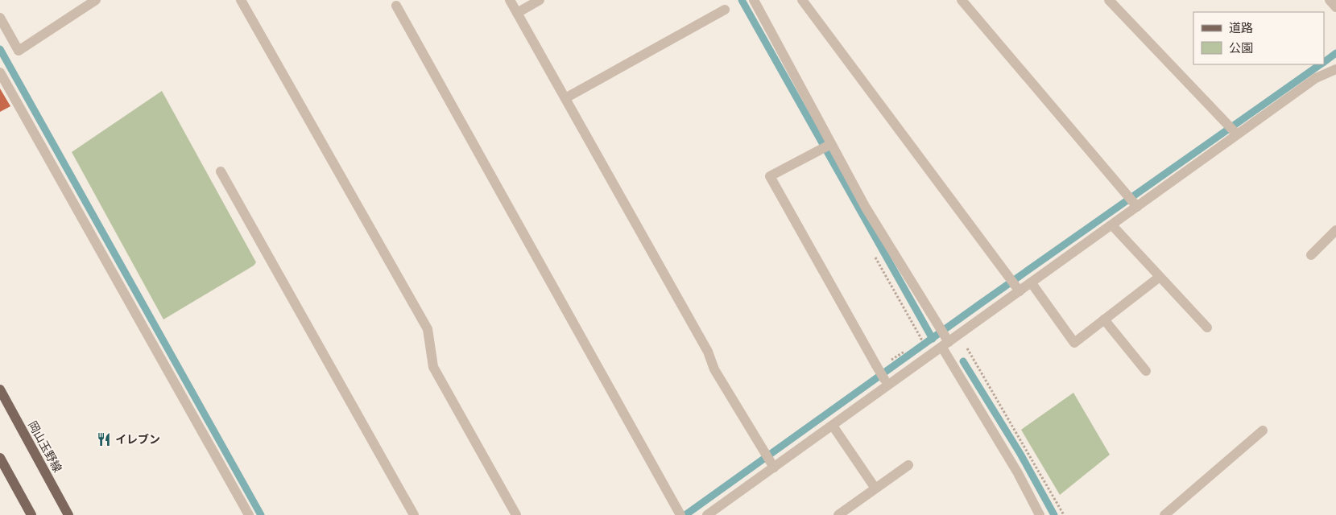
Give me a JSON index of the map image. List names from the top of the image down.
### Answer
{
  "streets": {
    "main road": ["岡山玉野線"]
  },
  "places": {
    "restaurant": ["イレブン"]
  },
  "legend": ["道路", "公園"]
}
